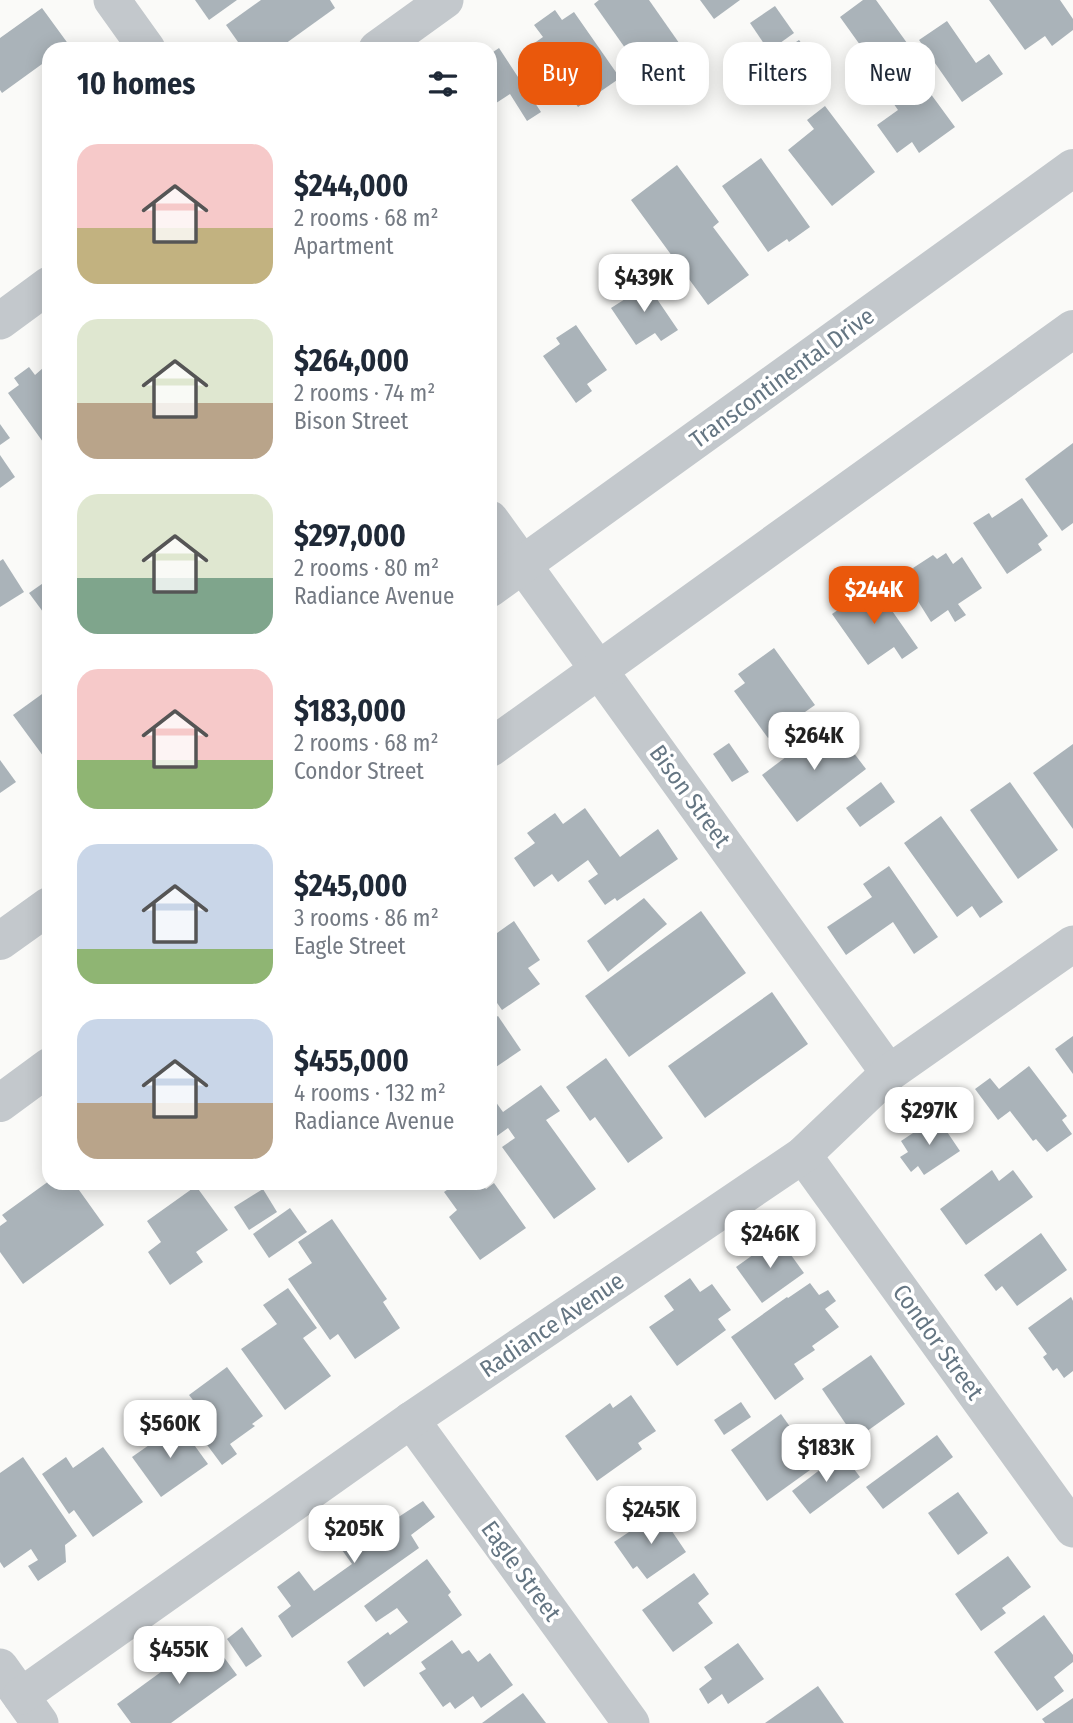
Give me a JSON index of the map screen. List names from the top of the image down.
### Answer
{
  "streets": {
    "street": [
      "Transcontinental Drive",
      "Bison Street",
      "Radiance Avenue",
      "Condor Street",
      "Eagle Street"
    ]
  },
  "crossings": [
    ["Transcontinental Drive", "Bison Street"],
    ["Bison Street", "Radiance Avenue"],
    ["Radiance Avenue", "Condor Street"],
    ["Radiance Avenue", "Eagle Street"]
  ],
  "page": {
    "chip": [
      "Buy",
      "Rent",
      "Filters",
      "New"
    ],
    "heading": "10 homes",
    "list": [
      {
        "name": "$244,000",
        "note": "2 rooms · 68 m² · Apartment"
      },
      {
        "name": "$264,000",
        "note": "2 rooms · 74 m² · Bison Street"
      },
      {
        "name": "$297,000",
        "note": "2 rooms · 80 m² · Radiance Avenue"
      },
      {
        "name": "$183,000",
        "note": "2 rooms · 68 m² · Condor Street"
      },
      {
        "name": "$245,000",
        "note": "3 rooms · 86 m² · Eagle Street"
      },
      {
        "name": "$455,000",
        "note": "4 rooms · 132 m² · Radiance Avenue"
      }
    ],
    "price": [
      "$439K",
      "$244K",
      "$264K",
      "$297K",
      "$246K",
      "$560K",
      "$183K",
      "$245K",
      "$205K",
      "$455K"
    ]
  }
}
